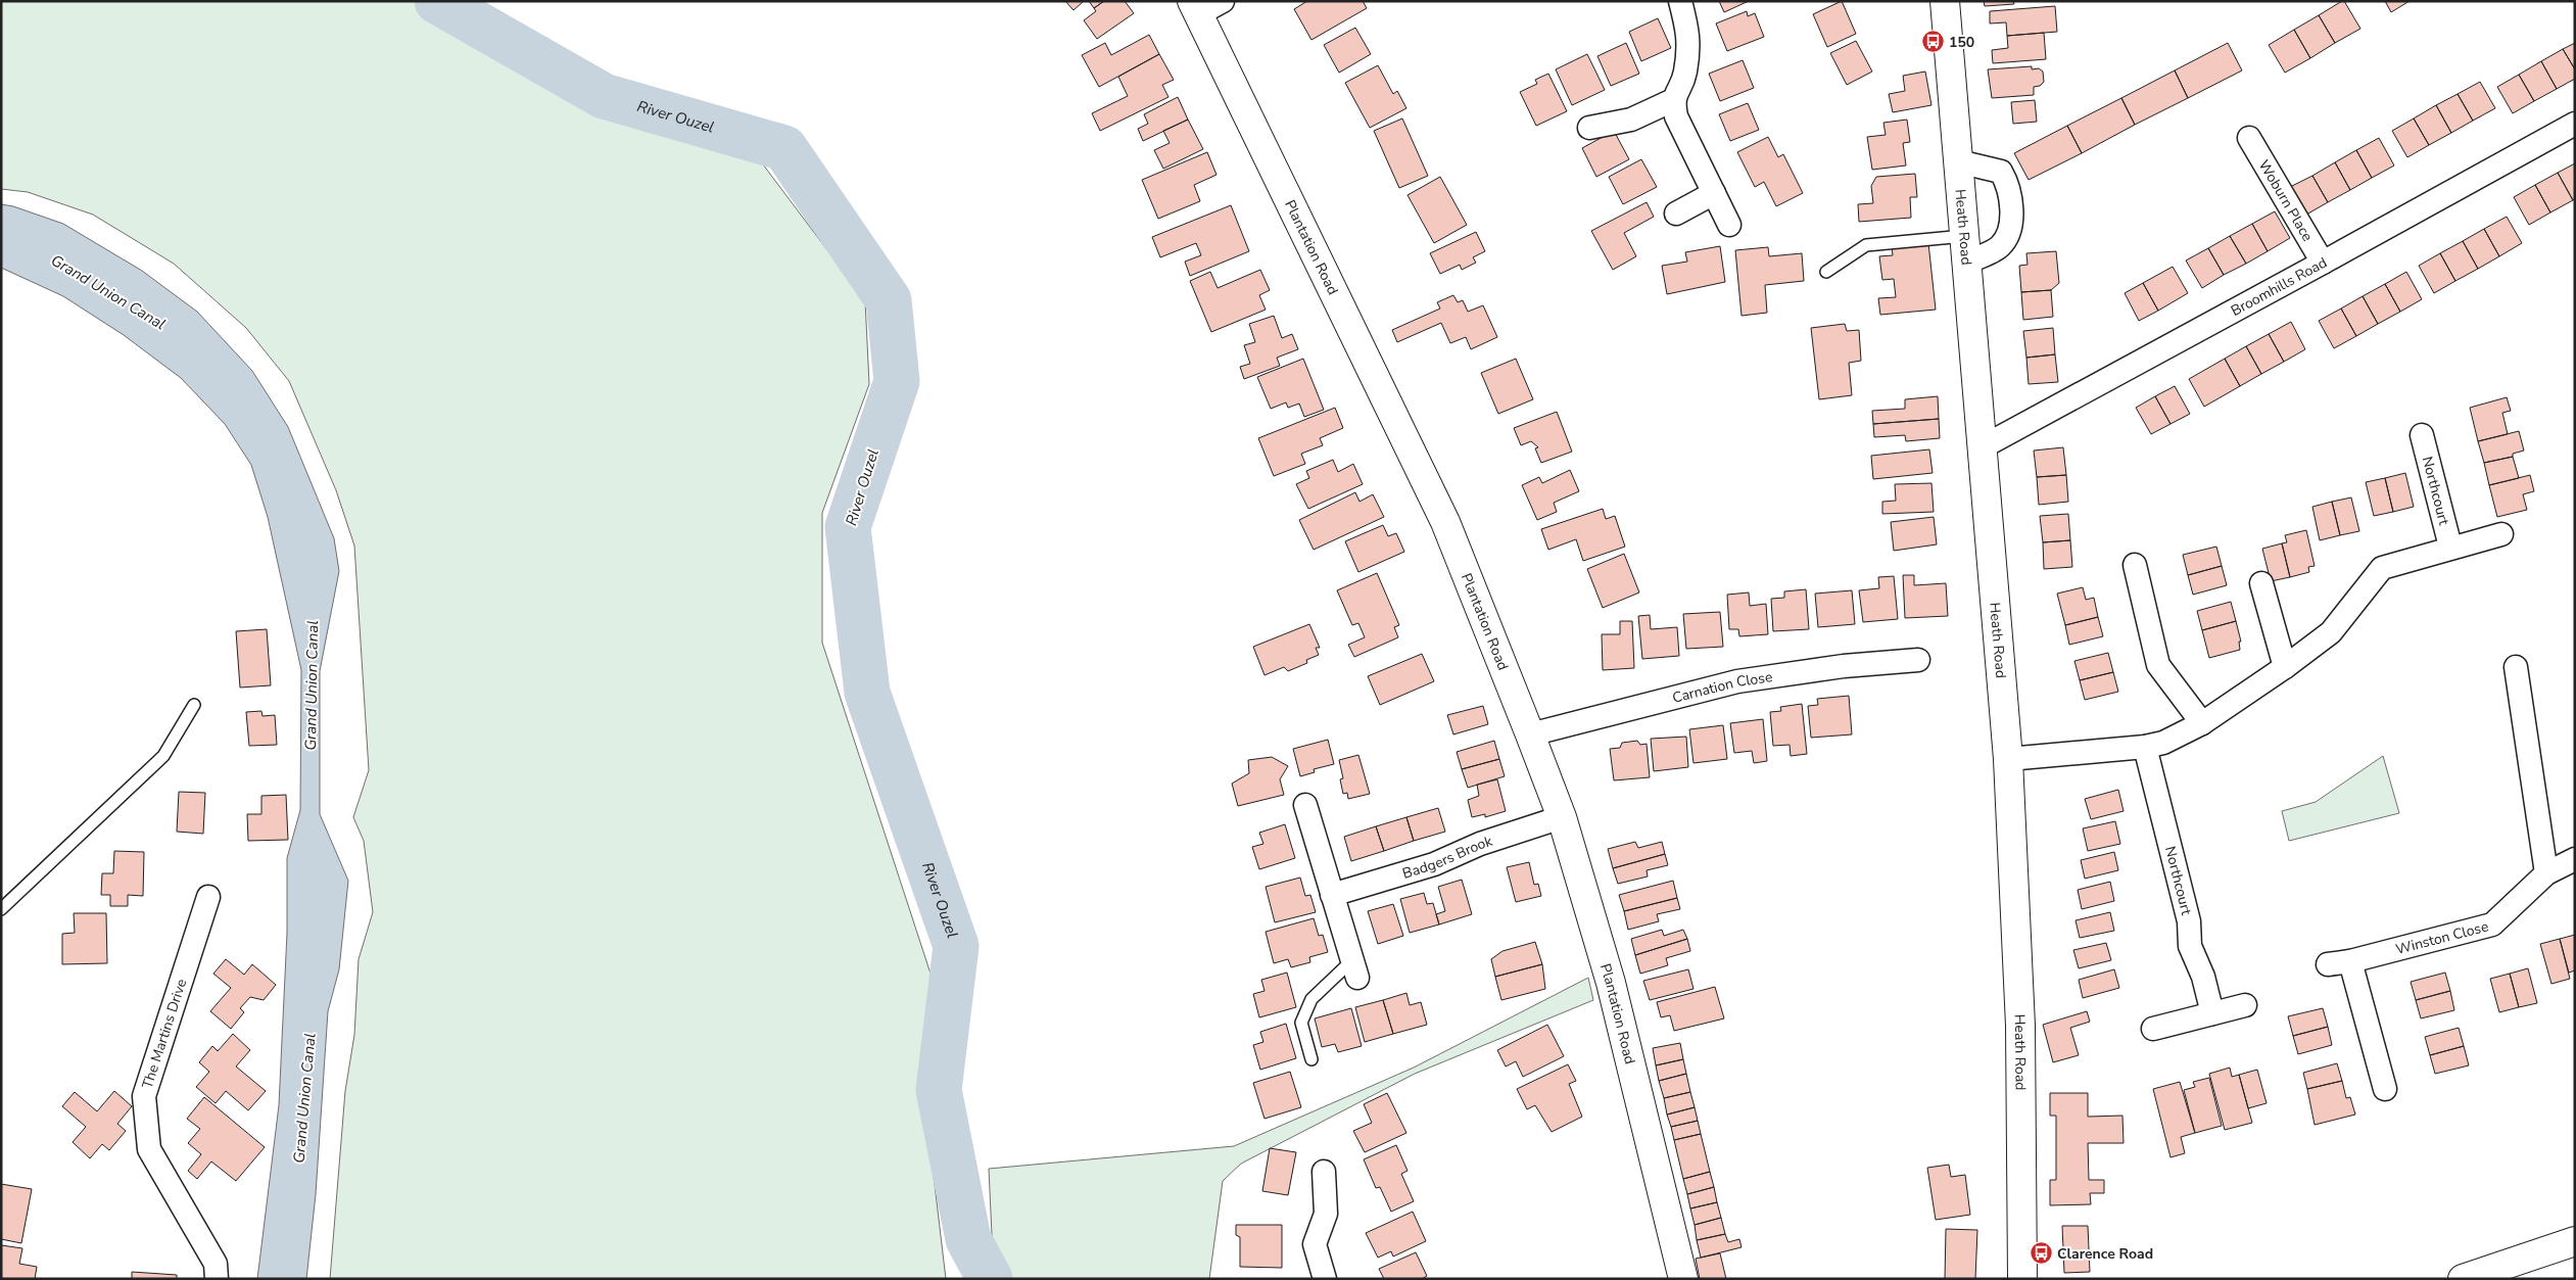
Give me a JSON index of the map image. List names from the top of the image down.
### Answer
{
  "streets": {
    "street": [
      "Woburn Place",
      "Heath Road",
      "Plantation Road",
      "Broomhills Road",
      "Northcourt",
      "Carnation Close",
      "Badgers Brook",
      "Winston Close",
      "The Martins Drive"
    ]
  },
  "crossings": [
    ["Woburn Place", "Broomhills Road"],
    ["Heath Road", "Broomhills Road"],
    ["Plantation Road", "Carnation Close"],
    ["Plantation Road", "Badgers Brook"]
  ],
  "water": ["River Ouzel", "Grand Union Canal"],
  "places": {
    "bus stop": ["150", "Clarence Road"]
  }
}
